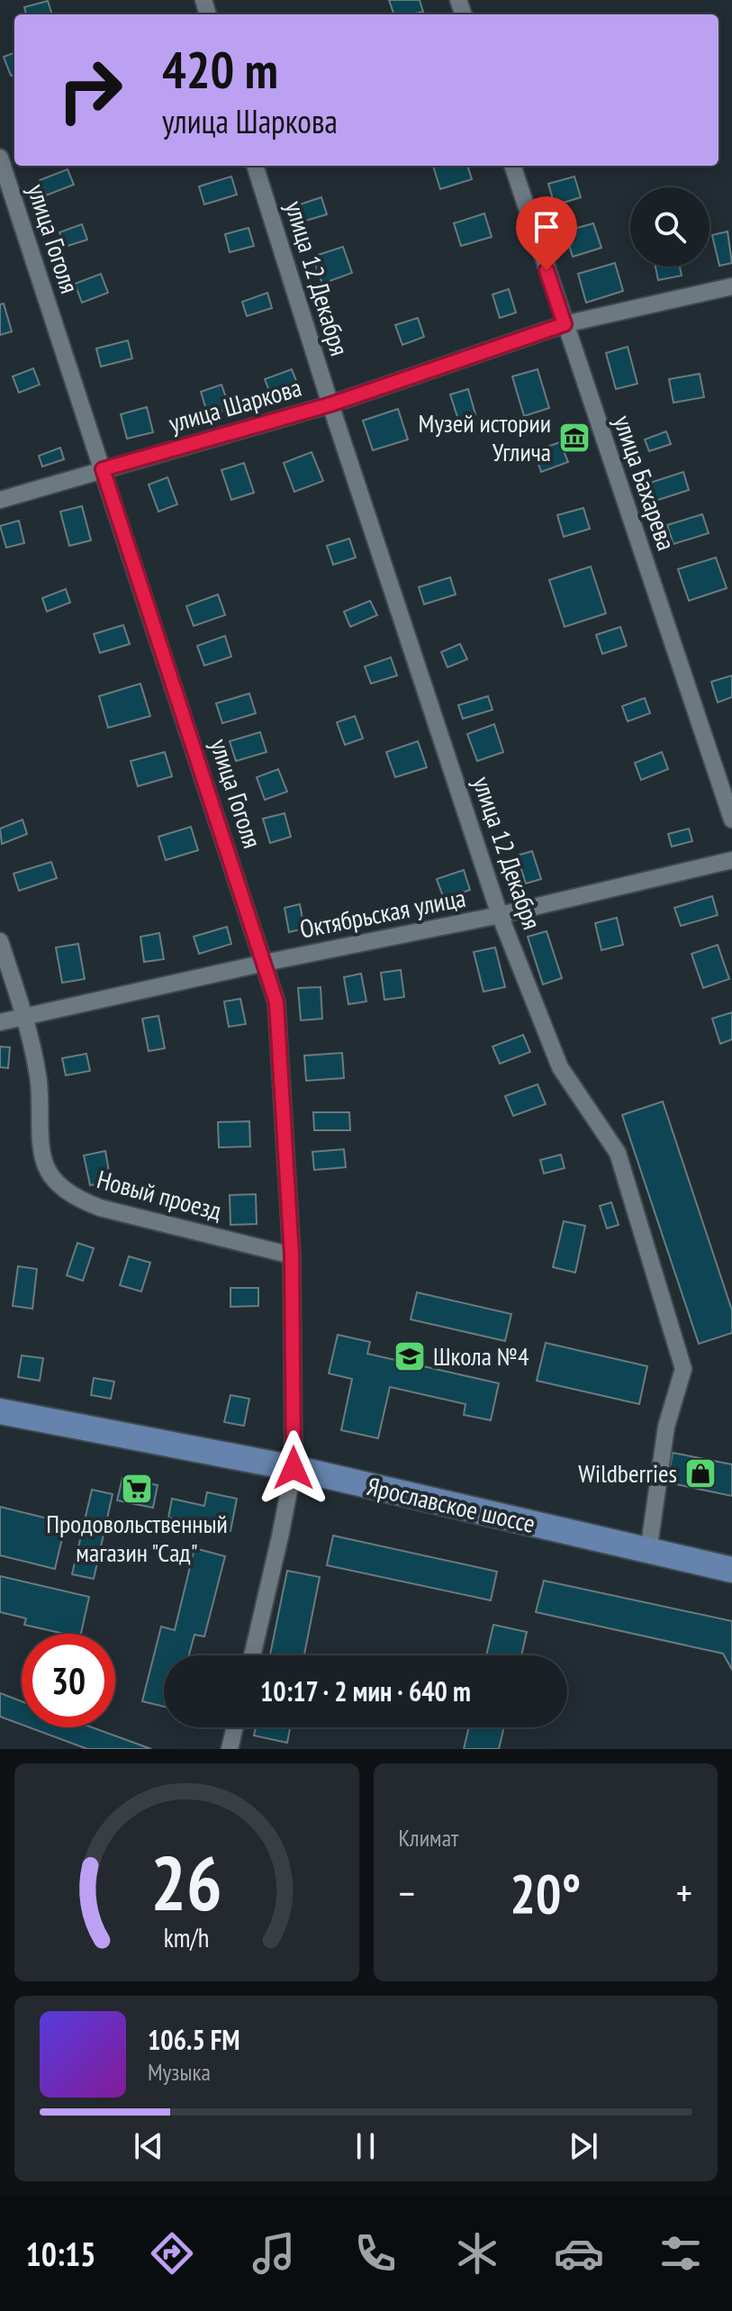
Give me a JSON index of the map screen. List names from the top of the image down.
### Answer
{
  "streets": {
    "main road": ["Ярославское шоссе"],
    "street": [
      "улица Гоголя",
      "улица 12 Декабря",
      "улица Шаркова",
      "улица Бахарева",
      "Октябрьская улица",
      "Новый проезд"
    ]
  },
  "crossings": [
    ["улица Гоголя", "улица Шаркова"],
    ["улица Гоголя", "Октябрьская улица"],
    ["улица Гоголя", "Новый проезд"],
    ["улица Гоголя", "Ярославское шоссе"],
    ["улица 12 Декабря", "улица Шаркова"],
    ["улица 12 Декабря", "Октябрьская улица"],
    ["улица 12 Декабря", "Ярославское шоссе"],
    ["улица Шаркова", "улица Бахарева"],
    ["Октябрьская улица", "Новый проезд"]
  ],
  "places": {
    "museum": ["Музей истории Углича"],
    "school or university": ["Школа №4"],
    "shop": ["Wildberries"],
    "supermarket": ["Продовольственный магазин \"Сад\""]
  },
  "page": {
    "turn": ["420 m", "улица Шаркова"],
    "limit": "30",
    "trip": "10:17 · 2 мин · 640 m",
    "tile": "Климат",
    "heat": ["−", "20°", "+"],
    "song": ["106.5 FM", "Музыка"],
    "tabs": "10:15",
    "gauge": ["26", "km/h"]
  }
}
